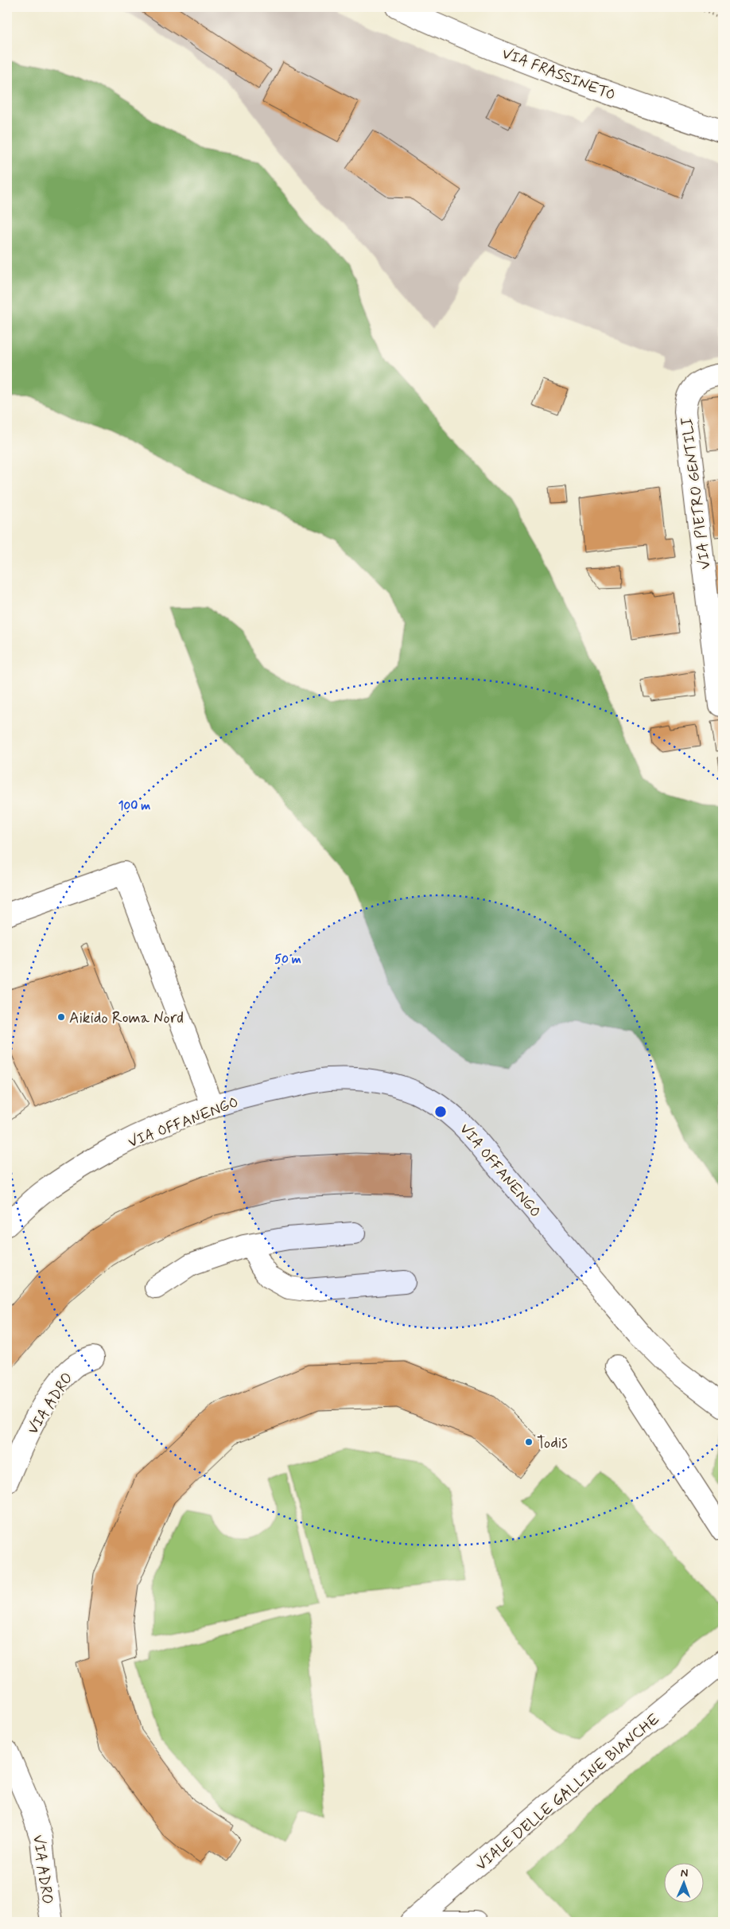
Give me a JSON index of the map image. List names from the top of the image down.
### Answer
{
  "streets": {
    "street": [
      "VIA FRASSINETO",
      "VIA PIETRO GENTILI",
      "VIA OFFANENGO",
      "VIA ADRO",
      "VIALE DELLE GALLINE BIANCHE"
    ]
  },
  "places": ["Aikido Roma Nord", "Todis"],
  "north": "top",
  "rings": ["100 m", "50 m"]
}
